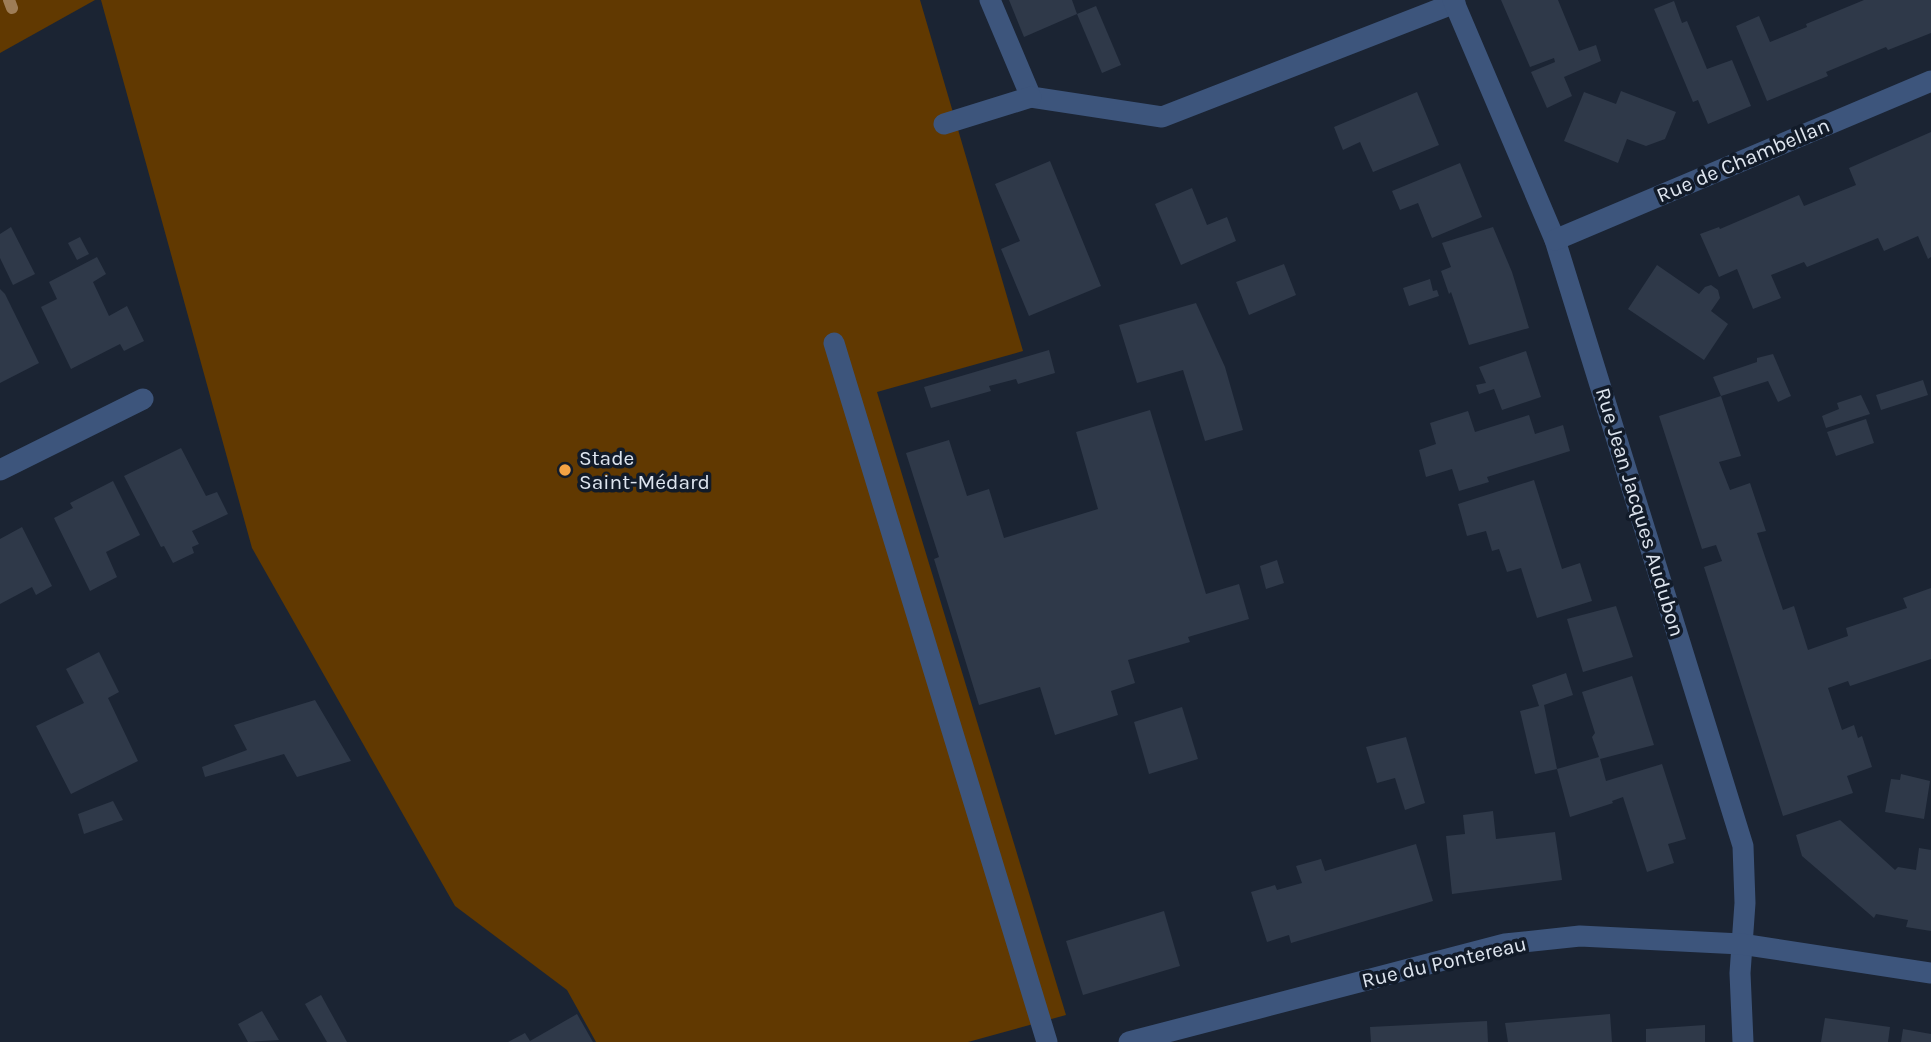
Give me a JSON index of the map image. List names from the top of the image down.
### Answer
{
  "streets": {
    "street": ["Rue de Chambellan", "Rue Jean Jacques Audubon", "Rue du Pontereau"]
  },
  "crossings": [
    ["Rue de Chambellan", "Rue Jean Jacques Audubon"],
    ["Rue Jean Jacques Audubon", "Rue du Pontereau"]
  ],
  "places": ["Stade Saint-Médard"]
}
